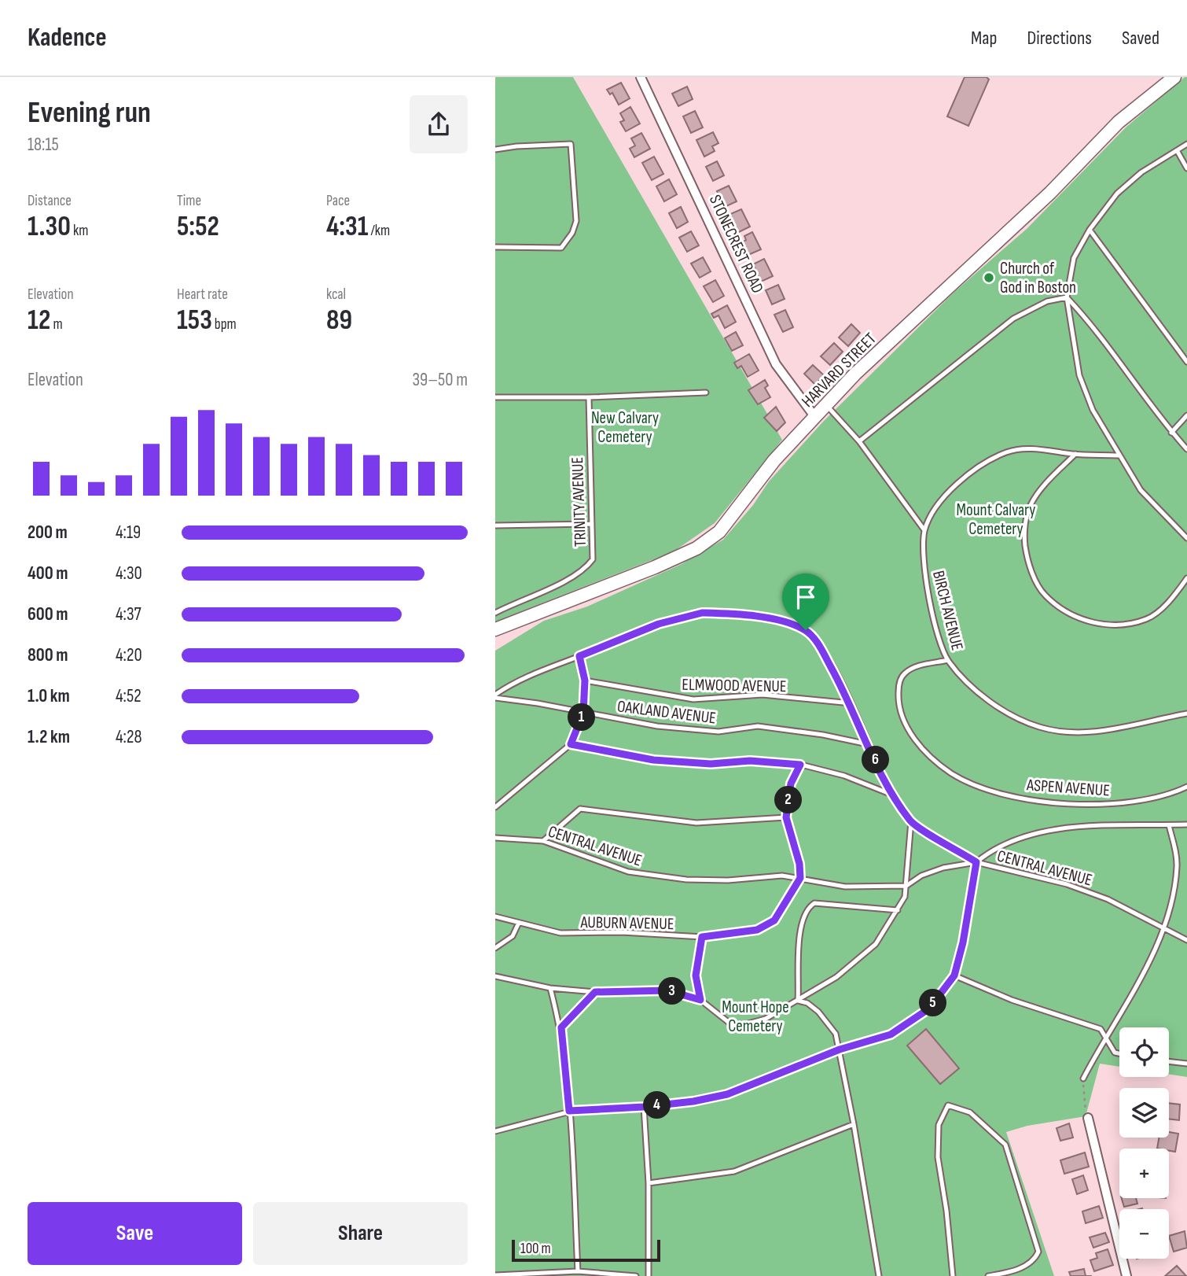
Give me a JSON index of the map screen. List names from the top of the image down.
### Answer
{
  "streets": {
    "main road": ["HARVARD STREET"],
    "street": ["STONECREST ROAD"],
    "lane": [
      "TRINITY AVENUE",
      "BIRCH AVENUE",
      "ELMWOOD AVENUE",
      "OAKLAND AVENUE",
      "ASPEN AVENUE",
      "CENTRAL AVENUE",
      "AUBURN AVENUE"
    ]
  },
  "crossings": [
    ["STONECREST ROAD", "HARVARD STREET"],
    ["BIRCH AVENUE", "ASPEN AVENUE"],
    ["CENTRAL AVENUE", "AUBURN AVENUE"]
  ],
  "parks": ["New Calvary Cemetery", "Mount Calvary Cemetery", "Mount Hope Cemetery"],
  "places": ["Church of God in Boston"],
  "scale_bar": "100 m",
  "page": {
    "header": "Kadence",
    "nav": ["Map", "Directions", "Saved"],
    "heading": ["Evening run", "18:15"],
    "stats": [
      ["Distance", "1.30 km"],
      ["Time", "5:52"],
      ["Pace", "4:31 /km"],
      ["Elevation", "12 m"],
      ["Heart rate", "153 bpm"],
      ["kcal", "89"]
    ],
    "chart": ["Elevation", "39–50 m"],
    "list": [
      {
        "name": "200 m",
        "note": "4:19"
      },
      {
        "name": "400 m",
        "note": "4:30"
      },
      {
        "name": "600 m",
        "note": "4:37"
      },
      {
        "name": "800 m",
        "note": "4:20"
      },
      {
        "name": "1.0 km",
        "note": "4:52"
      },
      {
        "name": "1.2 km",
        "note": "4:28"
      }
    ],
    "pins": [
      "1",
      "6",
      "2",
      "3",
      "5",
      "4"
    ],
    "map_buttons": ["+", "−"],
    "buttons": ["Save", "Share"],
    "scale": "100 m"
  }
}
